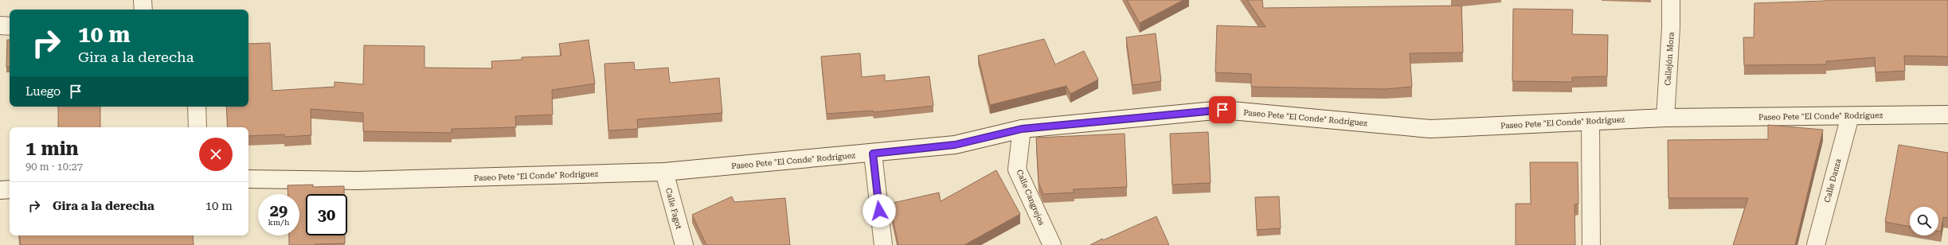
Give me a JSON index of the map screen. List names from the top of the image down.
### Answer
{
  "streets": {
    "street": [
      "Callejón Mora",
      "Paseo Pete \"El Conde\" Rodríguez",
      "Calle Danza",
      "Calle Cangrejos",
      "Calle Fagot"
    ]
  },
  "crossings": [
    ["Callejón Mora", "Paseo Pete \"El Conde\" Rodríguez"],
    ["Paseo Pete \"El Conde\" Rodríguez", "Calle Danza"],
    ["Paseo Pete \"El Conde\" Rodríguez", "Calle Cangrejos"],
    ["Paseo Pete \"El Conde\" Rodríguez", "Calle Fagot"]
  ],
  "page": {
    "turn": ["10 m", "Gira a la derecha"],
    "then": "Luego",
    "heading": ["1 min", "90 m · 10:27"],
    "list": [
      {
        "name": "Gira a la derecha",
        "value": "10 m"
      }
    ],
    "speed": "29 km/h",
    "limit": "30"
  }
}
